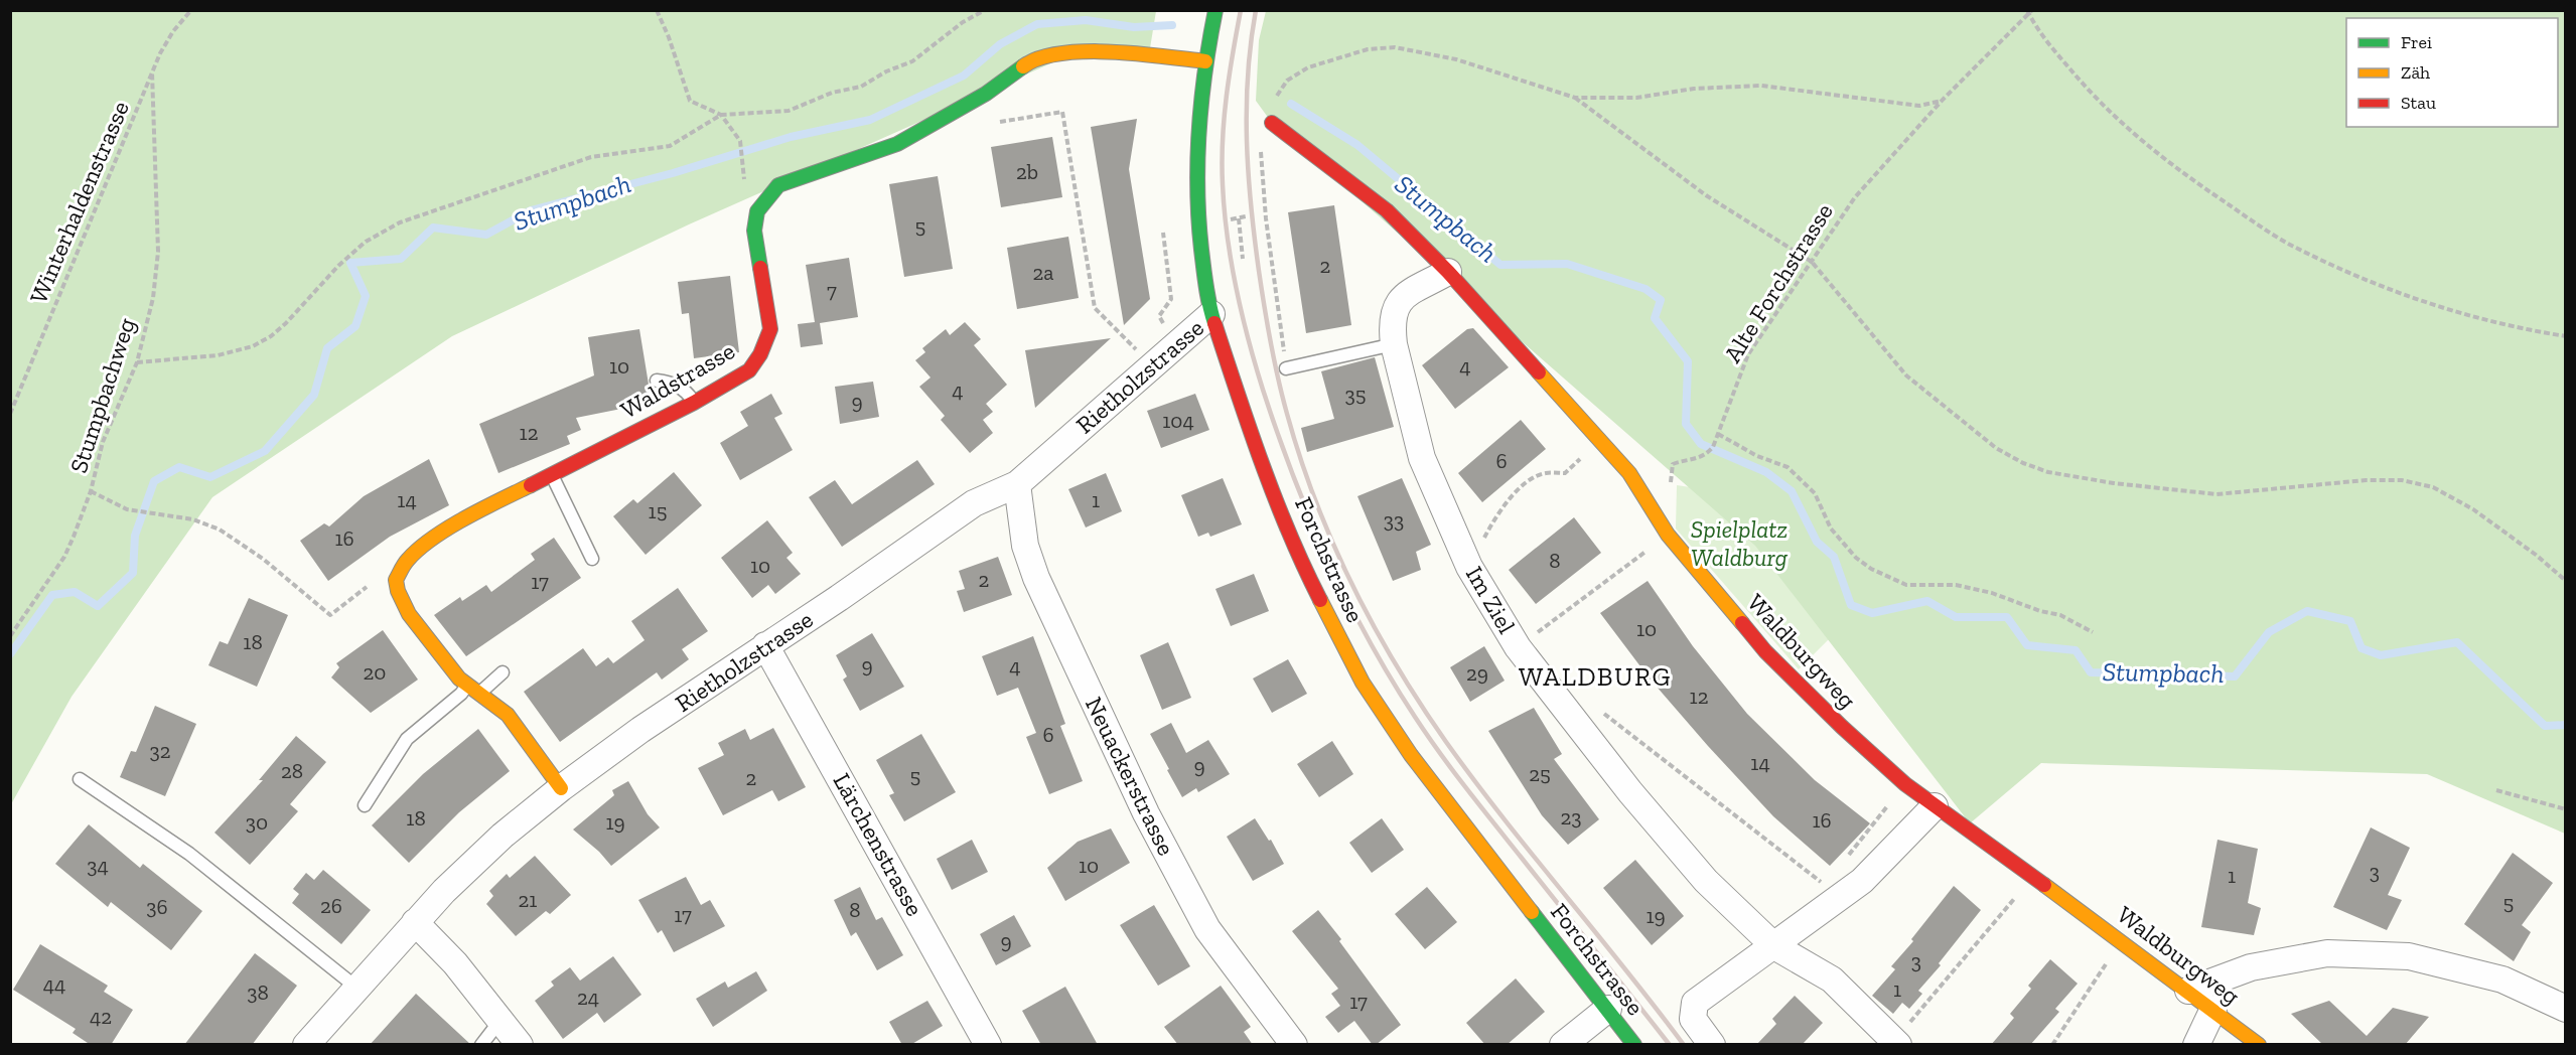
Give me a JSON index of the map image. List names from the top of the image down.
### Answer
{
  "streets": {
    "street": [
      "Rietholzstrasse",
      "Waldstrasse",
      "Forchstrasse",
      "Im Ziel",
      "Waldburgweg",
      "Neuackerstrasse",
      "Lärchenstrasse"
    ],
    "path": ["Winterhaldenstrasse", "Alte Forchstrasse", "Stumpbachweg"]
  },
  "crossings": [
    ["Winterhaldenstrasse", "Stumpbachweg"],
    ["Rietholzstrasse", "Forchstrasse"],
    ["Rietholzstrasse", "Neuackerstrasse"],
    ["Rietholzstrasse", "Lärchenstrasse"],
    ["Waldstrasse", "Forchstrasse"],
    ["Im Ziel", "Waldburgweg"]
  ],
  "districts": ["WALDBURG"],
  "water": ["Stumpbach"],
  "parks": ["Spielplatz Waldburg"],
  "house_numbers": [
    "2b",
    "5",
    "2",
    "2a",
    "7",
    "10",
    "4",
    "4",
    "35",
    "9",
    "104",
    "12",
    "6",
    "14",
    "1",
    "15",
    "33",
    "16",
    "8",
    "10",
    "2",
    "17",
    "10",
    "18",
    "9",
    "4",
    "20",
    "29",
    "12",
    "6",
    "32",
    "14",
    "9",
    "28",
    "25",
    "5",
    "2",
    "23",
    "18",
    "16",
    "30",
    "19",
    "34",
    "10",
    "3",
    "1",
    "21",
    "5",
    "26",
    "36",
    "8",
    "17",
    "19",
    "9",
    "3",
    "44",
    "1",
    "38",
    "24",
    "17",
    "42"
  ],
  "legend": ["Frei", "Zäh", "Stau"]
}
